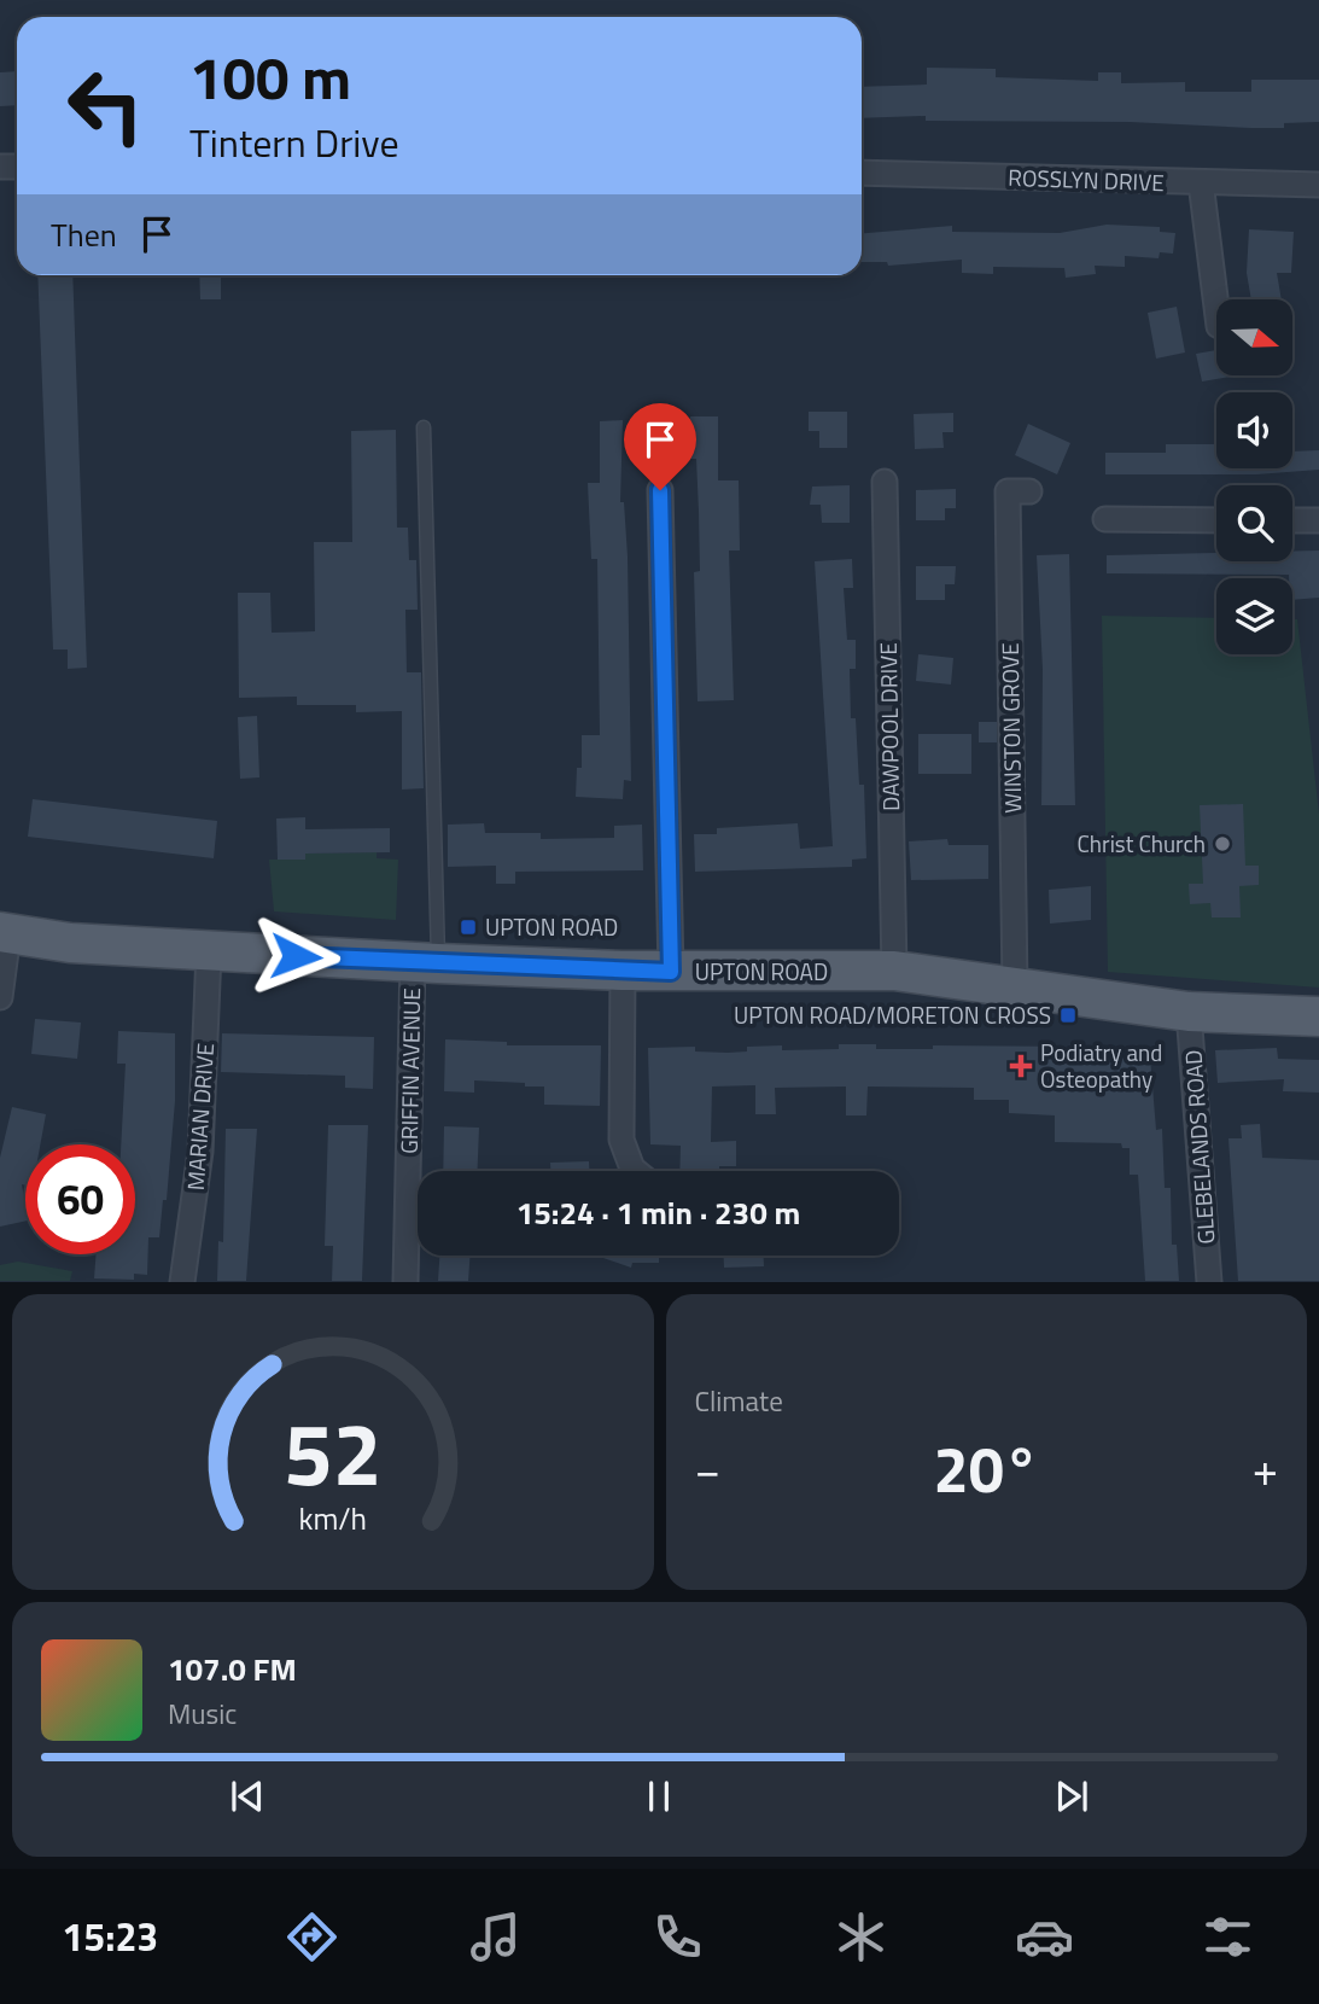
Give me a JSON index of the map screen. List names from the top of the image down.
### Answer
{
  "streets": {
    "main road": ["UPTON ROAD"],
    "street": [
      "ROSSLYN DRIVE",
      "DAWPOOL DRIVE",
      "WINSTON GROVE",
      "GRIFFIN AVENUE",
      "MARIAN DRIVE",
      "GLEBELANDS ROAD"
    ]
  },
  "crossings": [
    ["DAWPOOL DRIVE", "UPTON ROAD"],
    ["WINSTON GROVE", "UPTON ROAD"],
    ["UPTON ROAD", "GRIFFIN AVENUE"],
    ["UPTON ROAD", "MARIAN DRIVE"],
    ["UPTON ROAD", "GLEBELANDS ROAD"]
  ],
  "places": {
    "other": ["Christ Church"],
    "transit": ["UPTON ROAD", "UPTON ROAD/MORETON CROSS"],
    "health": ["Podiatry and Osteopathy"]
  },
  "north": "right",
  "page": {
    "turn": ["100 m", "Tintern Drive"],
    "then": "Then",
    "limit": "60",
    "trip": "15:24 · 1 min · 230 m",
    "tile": "Climate",
    "heat": ["−", "20°", "+"],
    "song": ["107.0 FM", "Music"],
    "tabs": "15:23",
    "gauge": ["52", "km/h"]
  }
}
